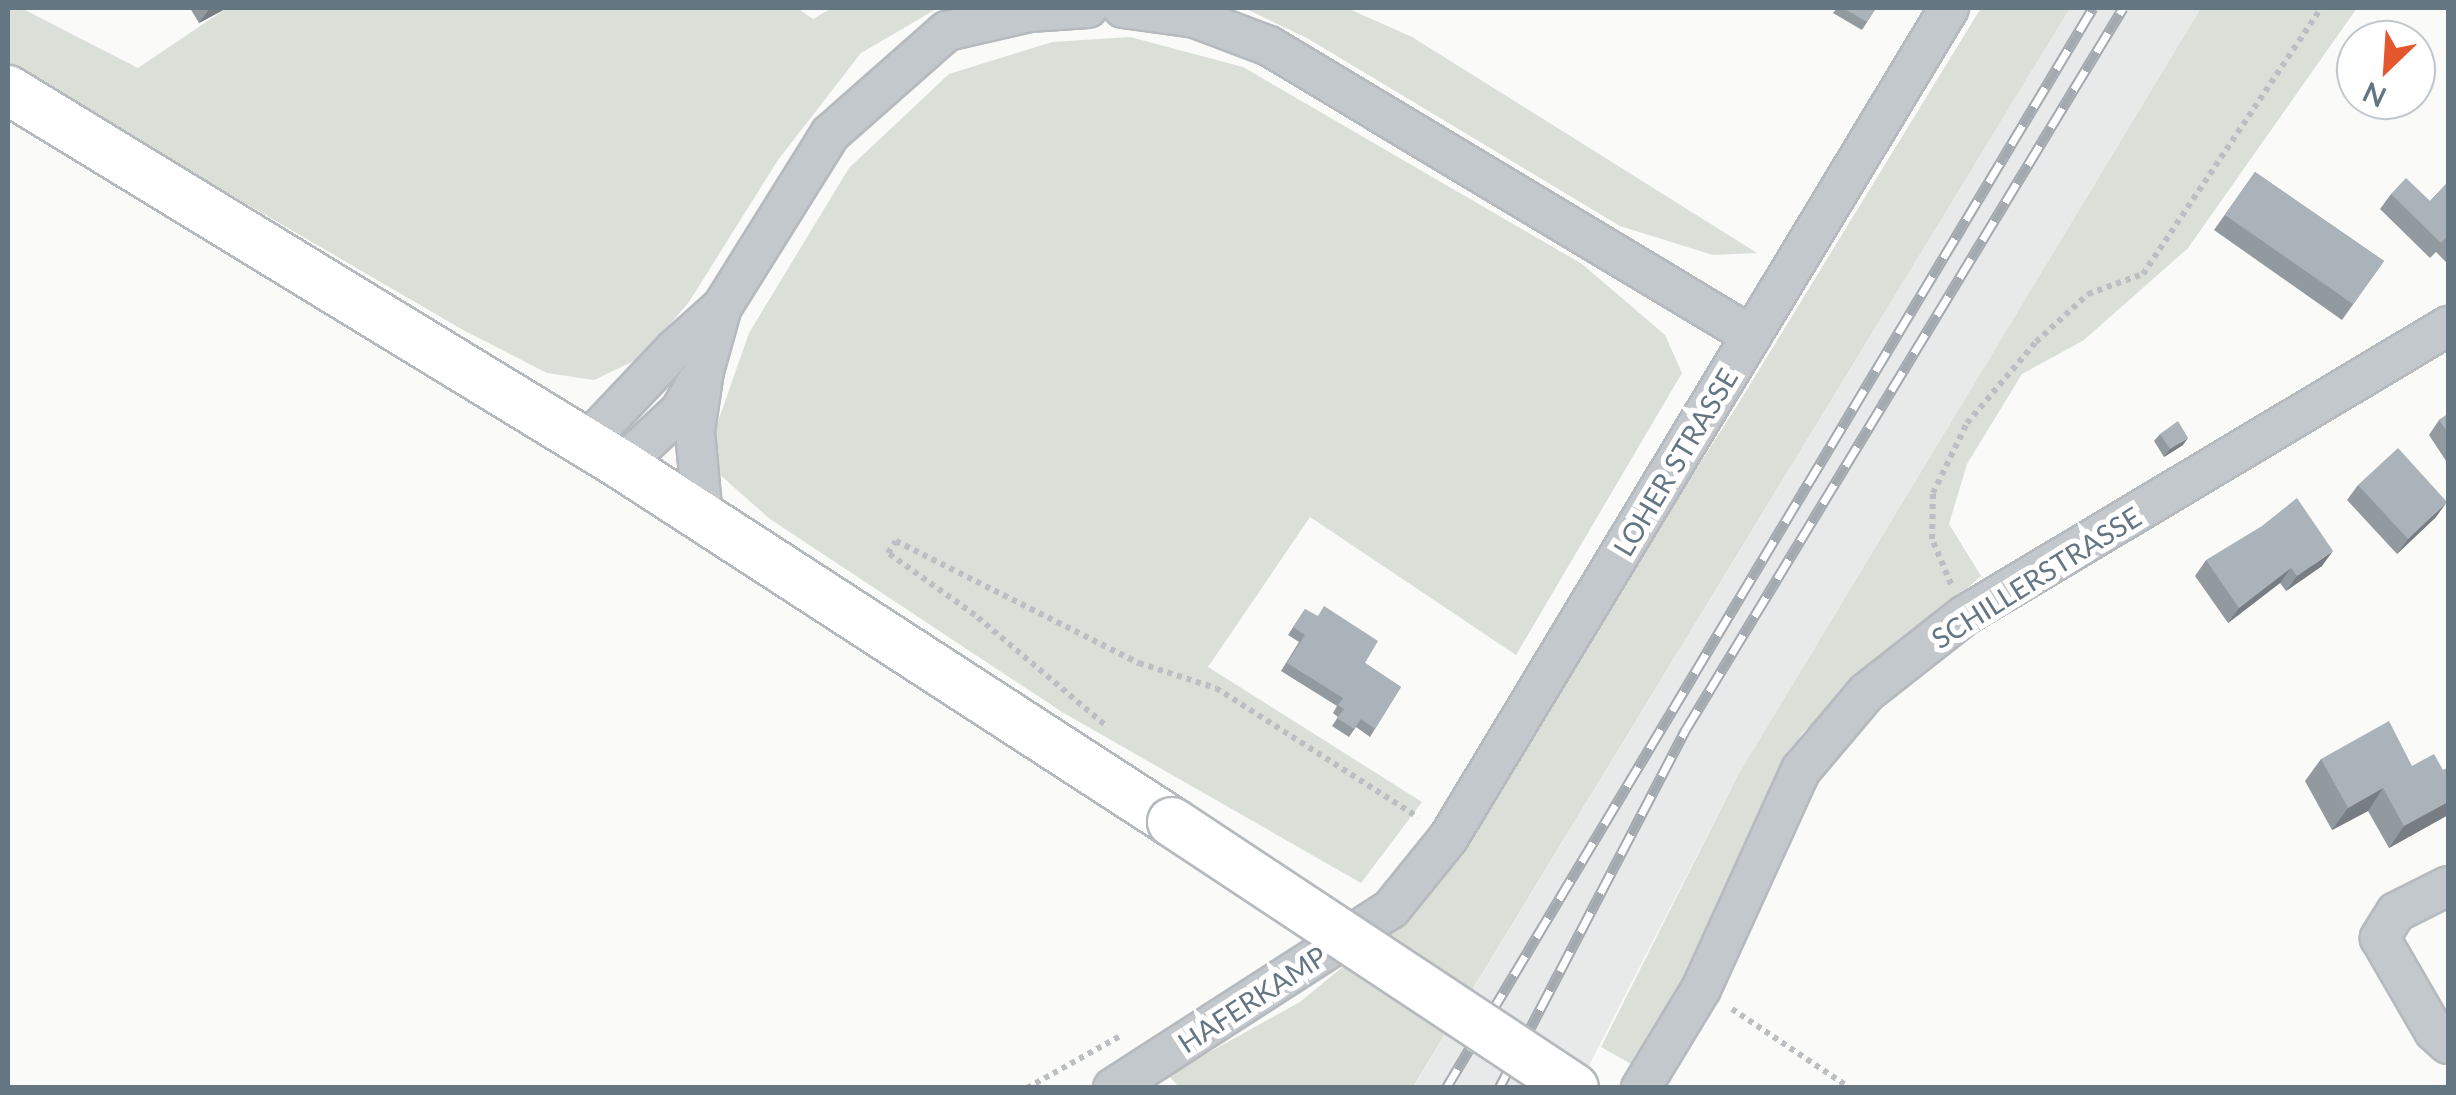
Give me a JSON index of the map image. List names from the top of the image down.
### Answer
{
  "streets": {
    "street": ["LOHER STRASSE", "SCHILLERSTRASSE", "HAFERKAMP"]
  },
  "crossings": [
    ["LOHER STRASSE", "HAFERKAMP"]
  ],
  "north": "bottom left"
}
